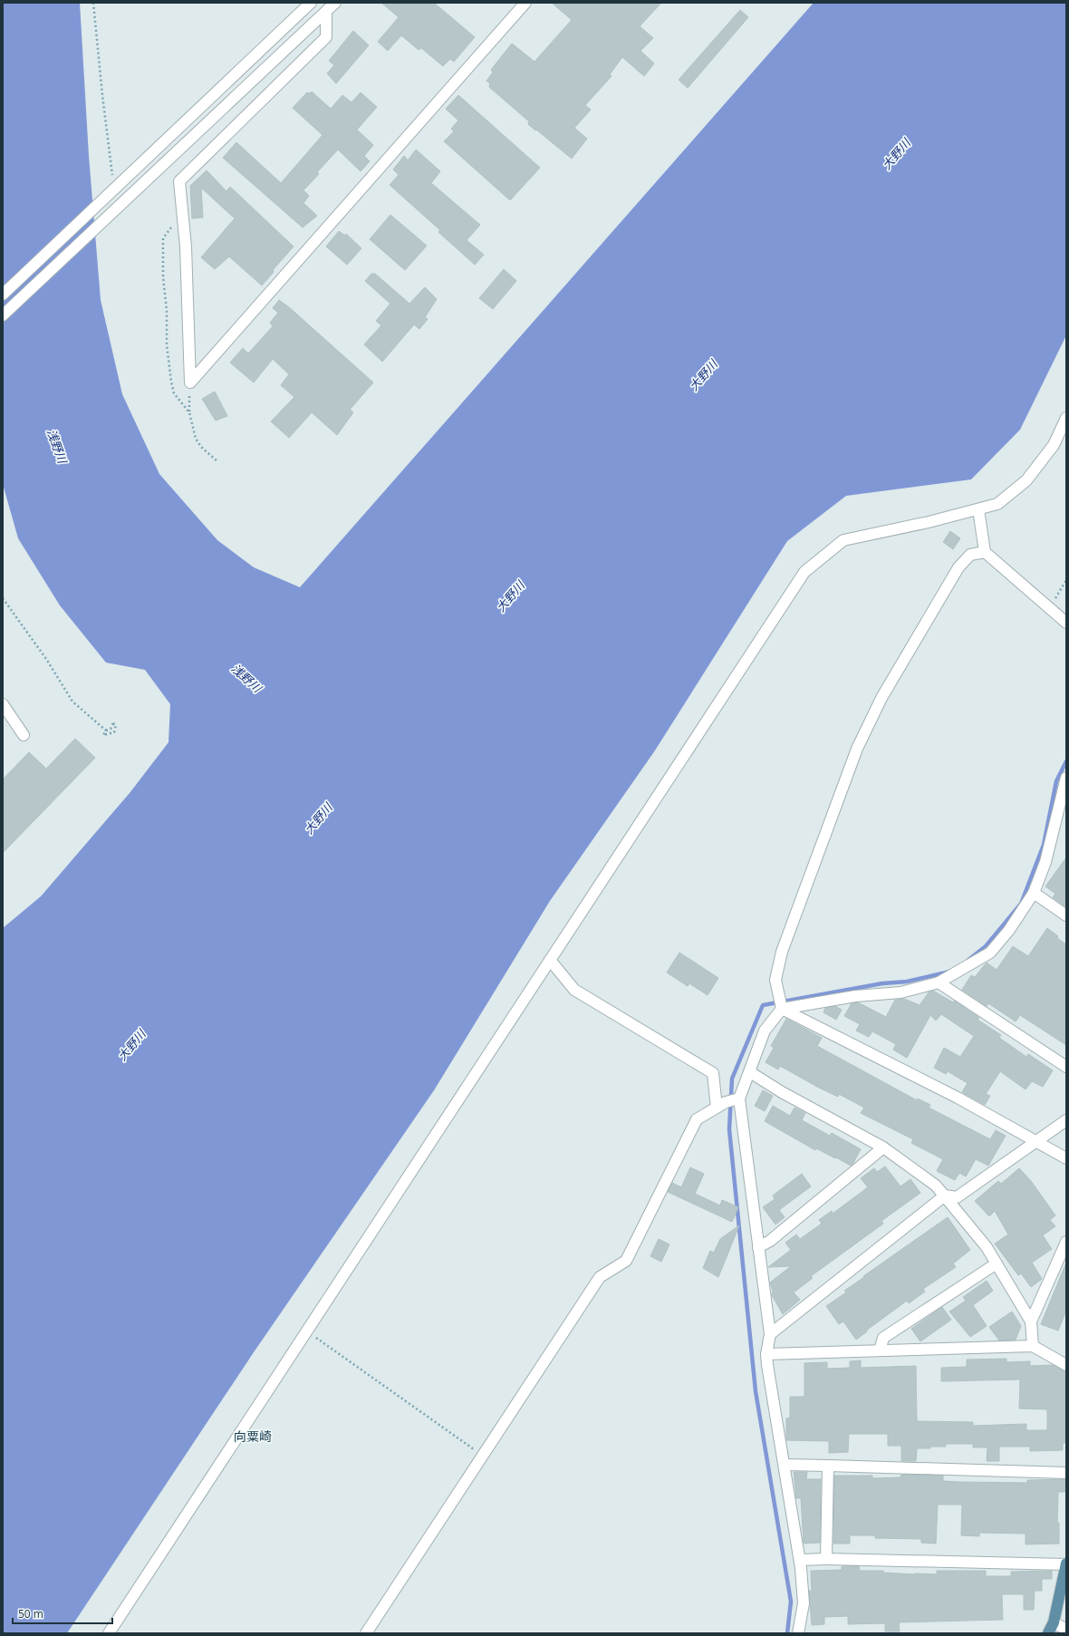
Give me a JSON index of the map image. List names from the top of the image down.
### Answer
{
  "districts": ["向粟崎"],
  "water": ["大野川", "浅野川"],
  "scale_bar": "50 m"
}
